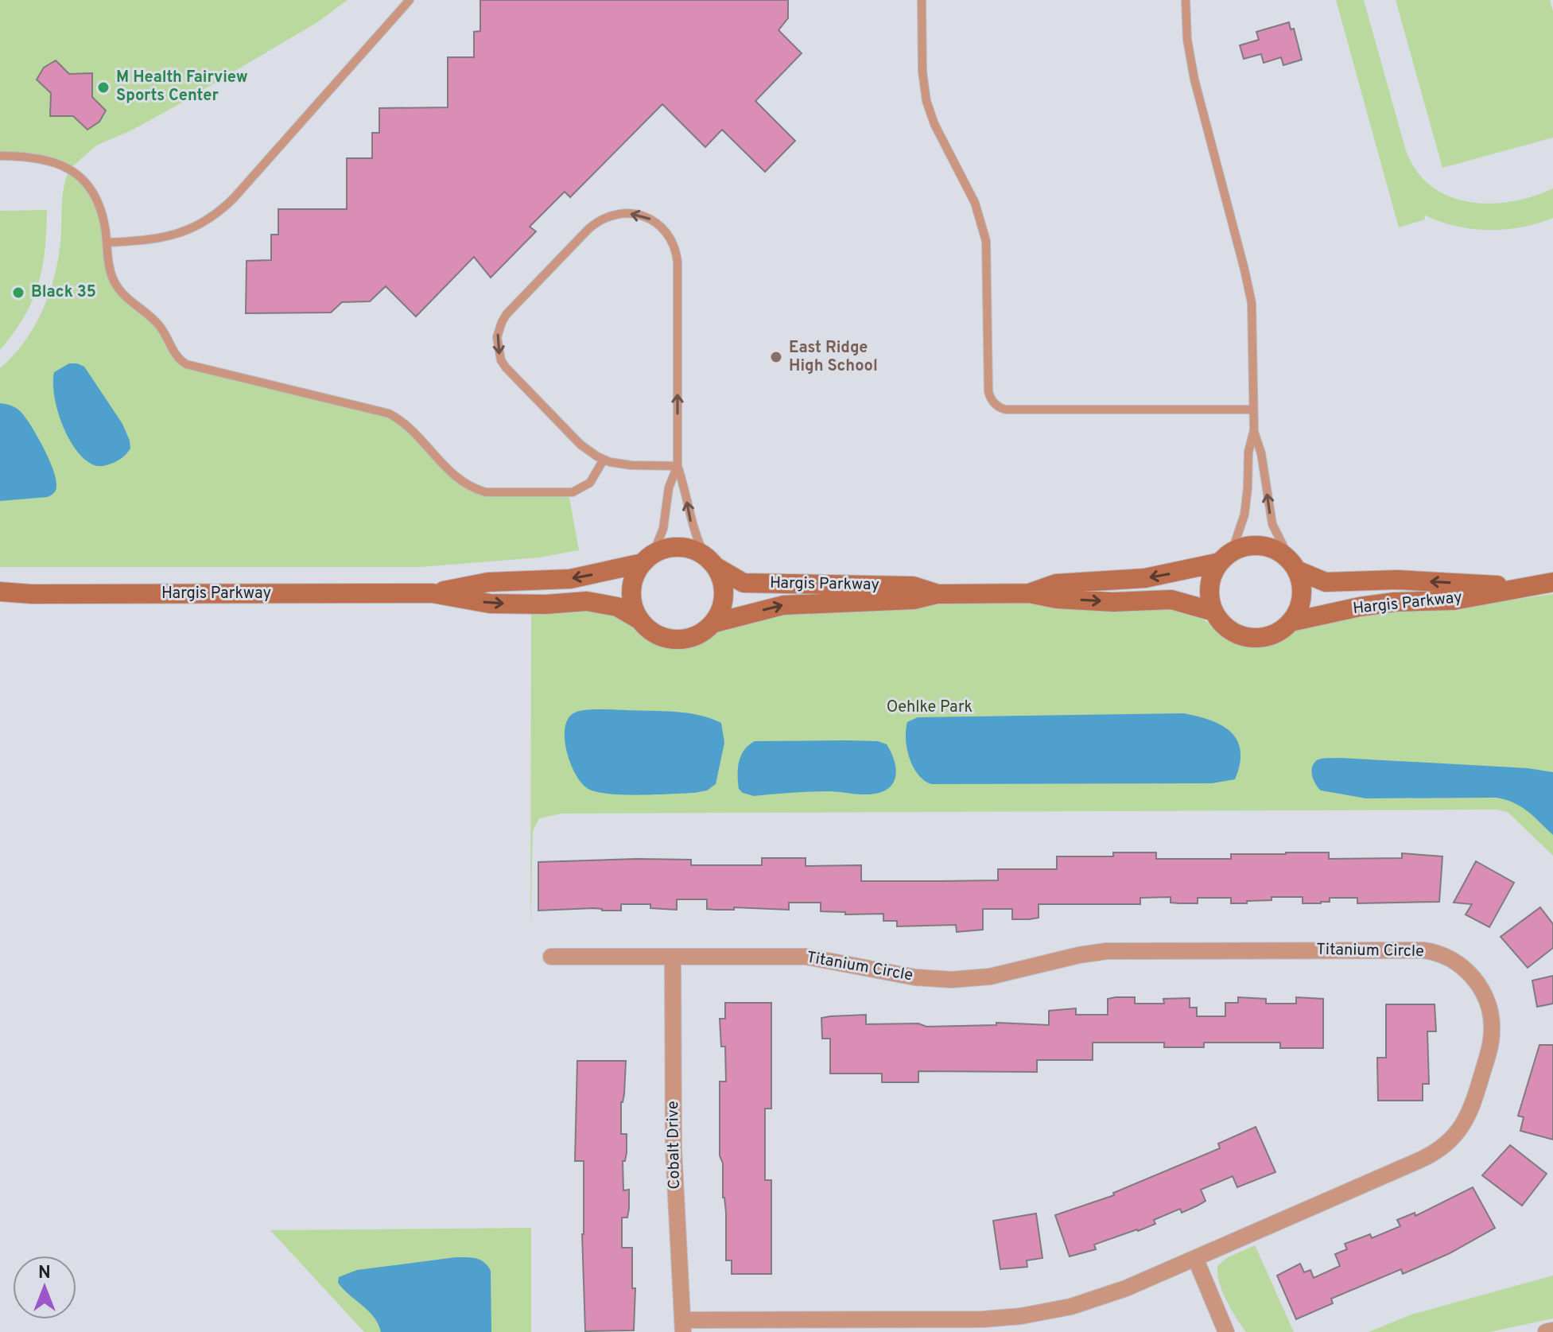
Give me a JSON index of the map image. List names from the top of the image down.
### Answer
{
  "streets": {
    "street": ["Hargis Parkway", "Titanium Circle", "Cobalt Drive"]
  },
  "crossings": [
    ["Titanium Circle", "Cobalt Drive"]
  ],
  "parks": ["Oehlke Park"],
  "places": ["M Health Fairview Sports Center", "Black 35", "East Ridge High School"],
  "north": "top"
}
